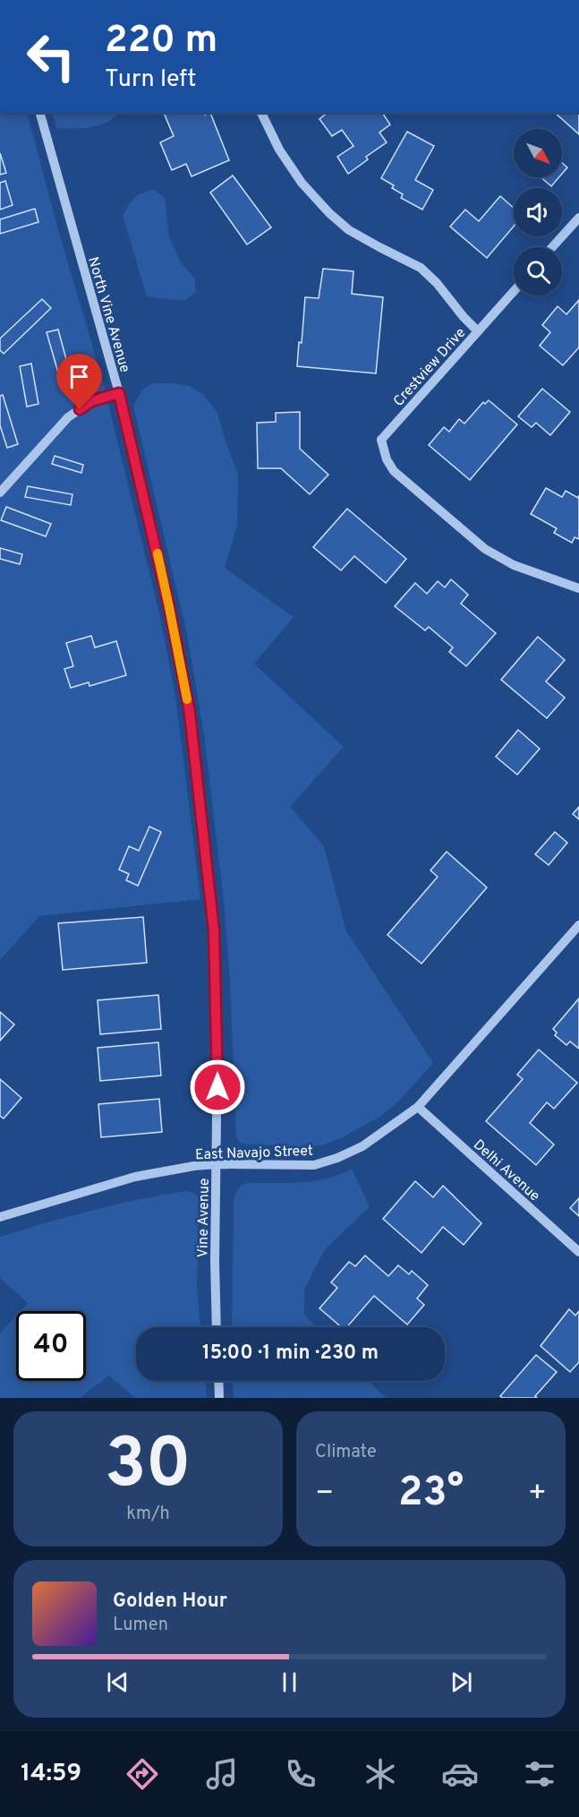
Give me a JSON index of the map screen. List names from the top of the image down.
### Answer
{
  "streets": {
    "street": [
      "North Vine Avenue",
      "Crestview Drive",
      "East Navajo Street",
      "Delhi Avenue",
      "Vine Avenue"
    ]
  },
  "crossings": [
    ["North Vine Avenue", "Vine Avenue"],
    ["East Navajo Street", "Delhi Avenue"],
    ["East Navajo Street", "Vine Avenue"]
  ],
  "north": "bottom right",
  "page": {
    "turn": ["220 m", "Turn left"],
    "limit": "40",
    "trip": "15:00 · 1 min · 230 m",
    "tile": [
      ["30", "km/h"],
      "Climate"
    ],
    "heat": ["−", "23°", "+"],
    "song": ["Golden Hour", "Lumen"],
    "tabs": "14:59"
  }
}
